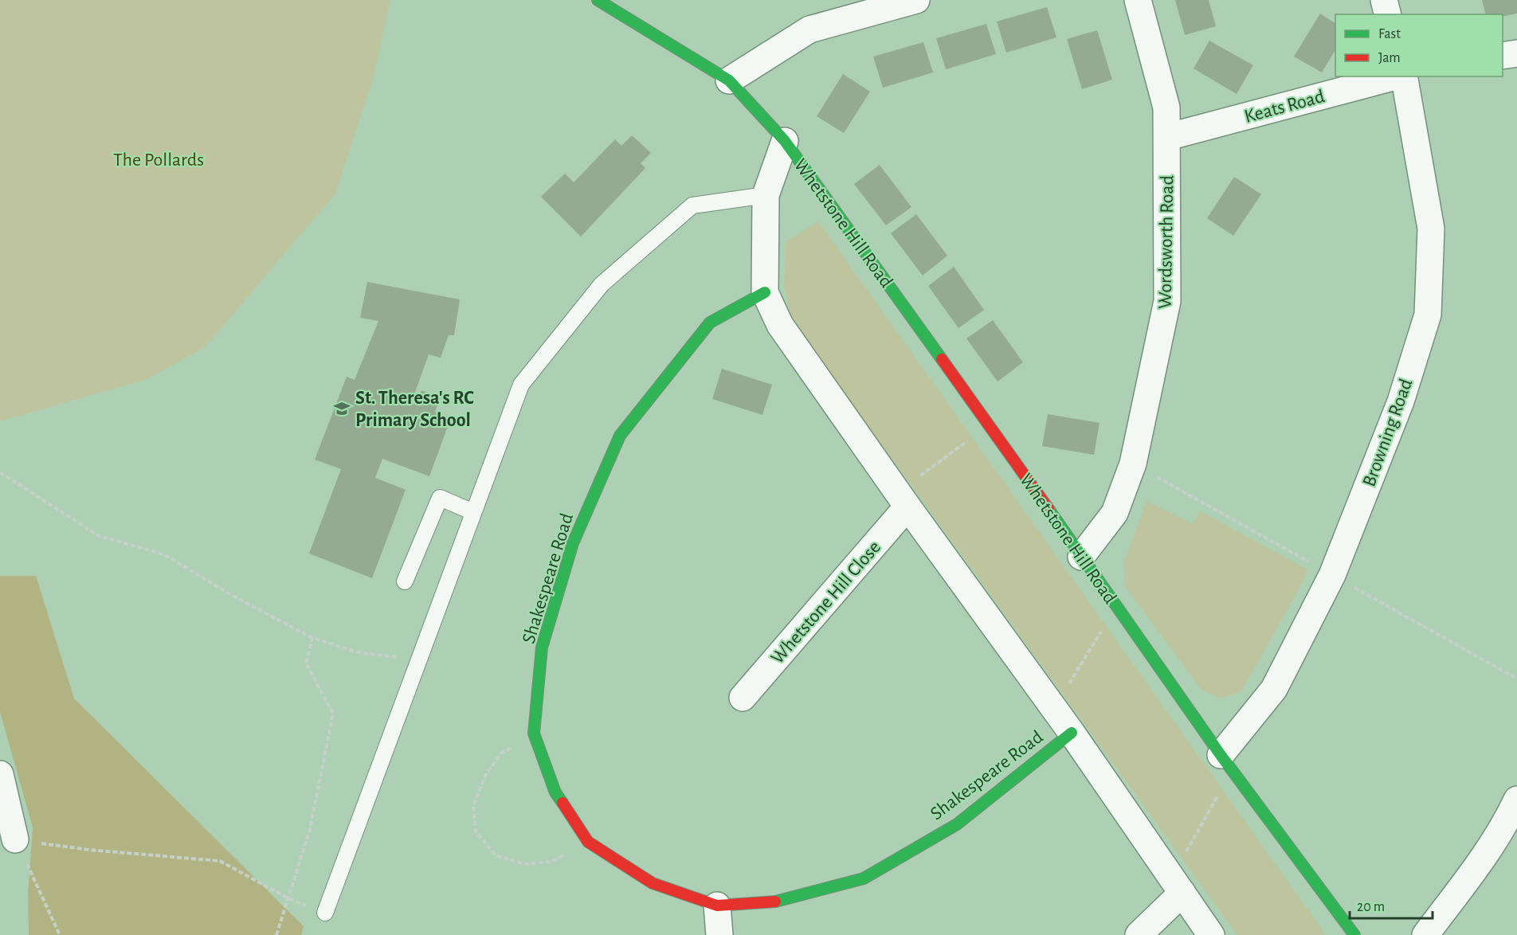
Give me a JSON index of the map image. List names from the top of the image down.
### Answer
{
  "streets": {
    "street": [
      "Keats Road",
      "Whetstone Hill Road",
      "Wordsworth Road",
      "Browning Road",
      "Shakespeare Road",
      "Whetstone Hill Close"
    ]
  },
  "crossings": [
    ["Keats Road", "Wordsworth Road"],
    ["Whetstone Hill Road", "Wordsworth Road"],
    ["Whetstone Hill Road", "Browning Road"],
    ["Whetstone Hill Road", "Shakespeare Road"],
    ["Whetstone Hill Road", "Whetstone Hill Close"]
  ],
  "parks": ["The Pollards"],
  "places": {
    "school or university": ["St. Theresa's RC Primary School"]
  },
  "legend": ["Fast", "Jam"],
  "scale_bar": "20 m"
}
